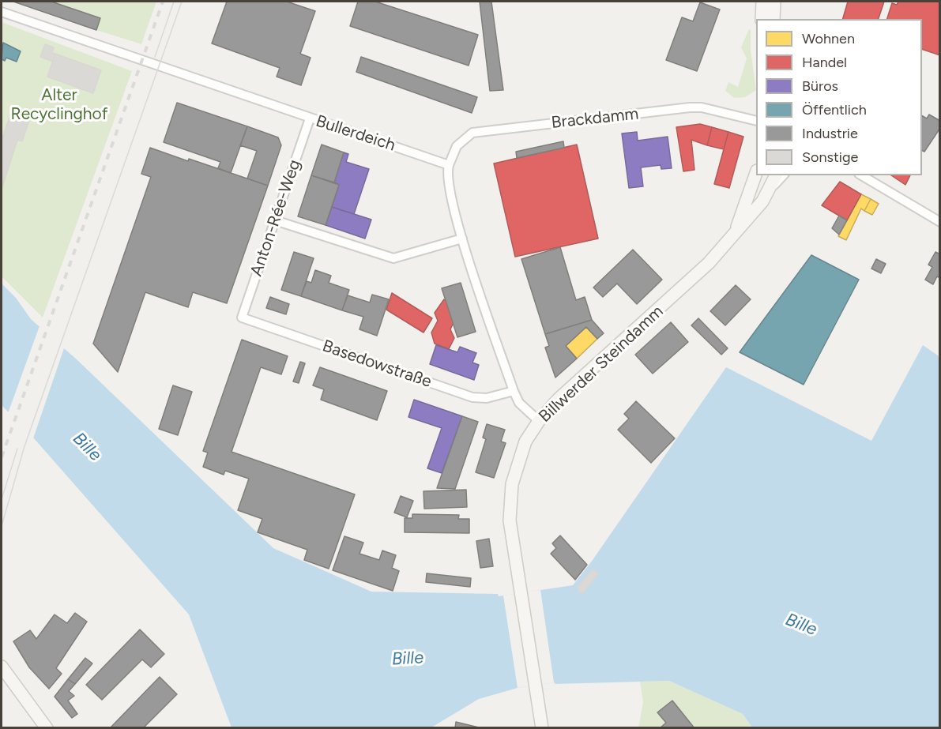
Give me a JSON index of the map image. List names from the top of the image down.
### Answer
{
  "streets": {
    "main road": ["Billwerder Steindamm"],
    "street": [
      "Brackdamm",
      "Bullerdeich",
      "Anton-Rée-Weg",
      "Basedowstraße"
    ]
  },
  "crossings": [
    ["Brackdamm", "Bullerdeich"],
    ["Bullerdeich", "Anton-Rée-Weg"],
    ["Anton-Rée-Weg", "Basedowstraße"]
  ],
  "water": ["Bille"],
  "parks": ["Alter Recyclinghof"],
  "legend": [
    "Wohnen",
    "Handel",
    "Büros",
    "Öffentlich",
    "Industrie",
    "Sonstige"
  ]
}
